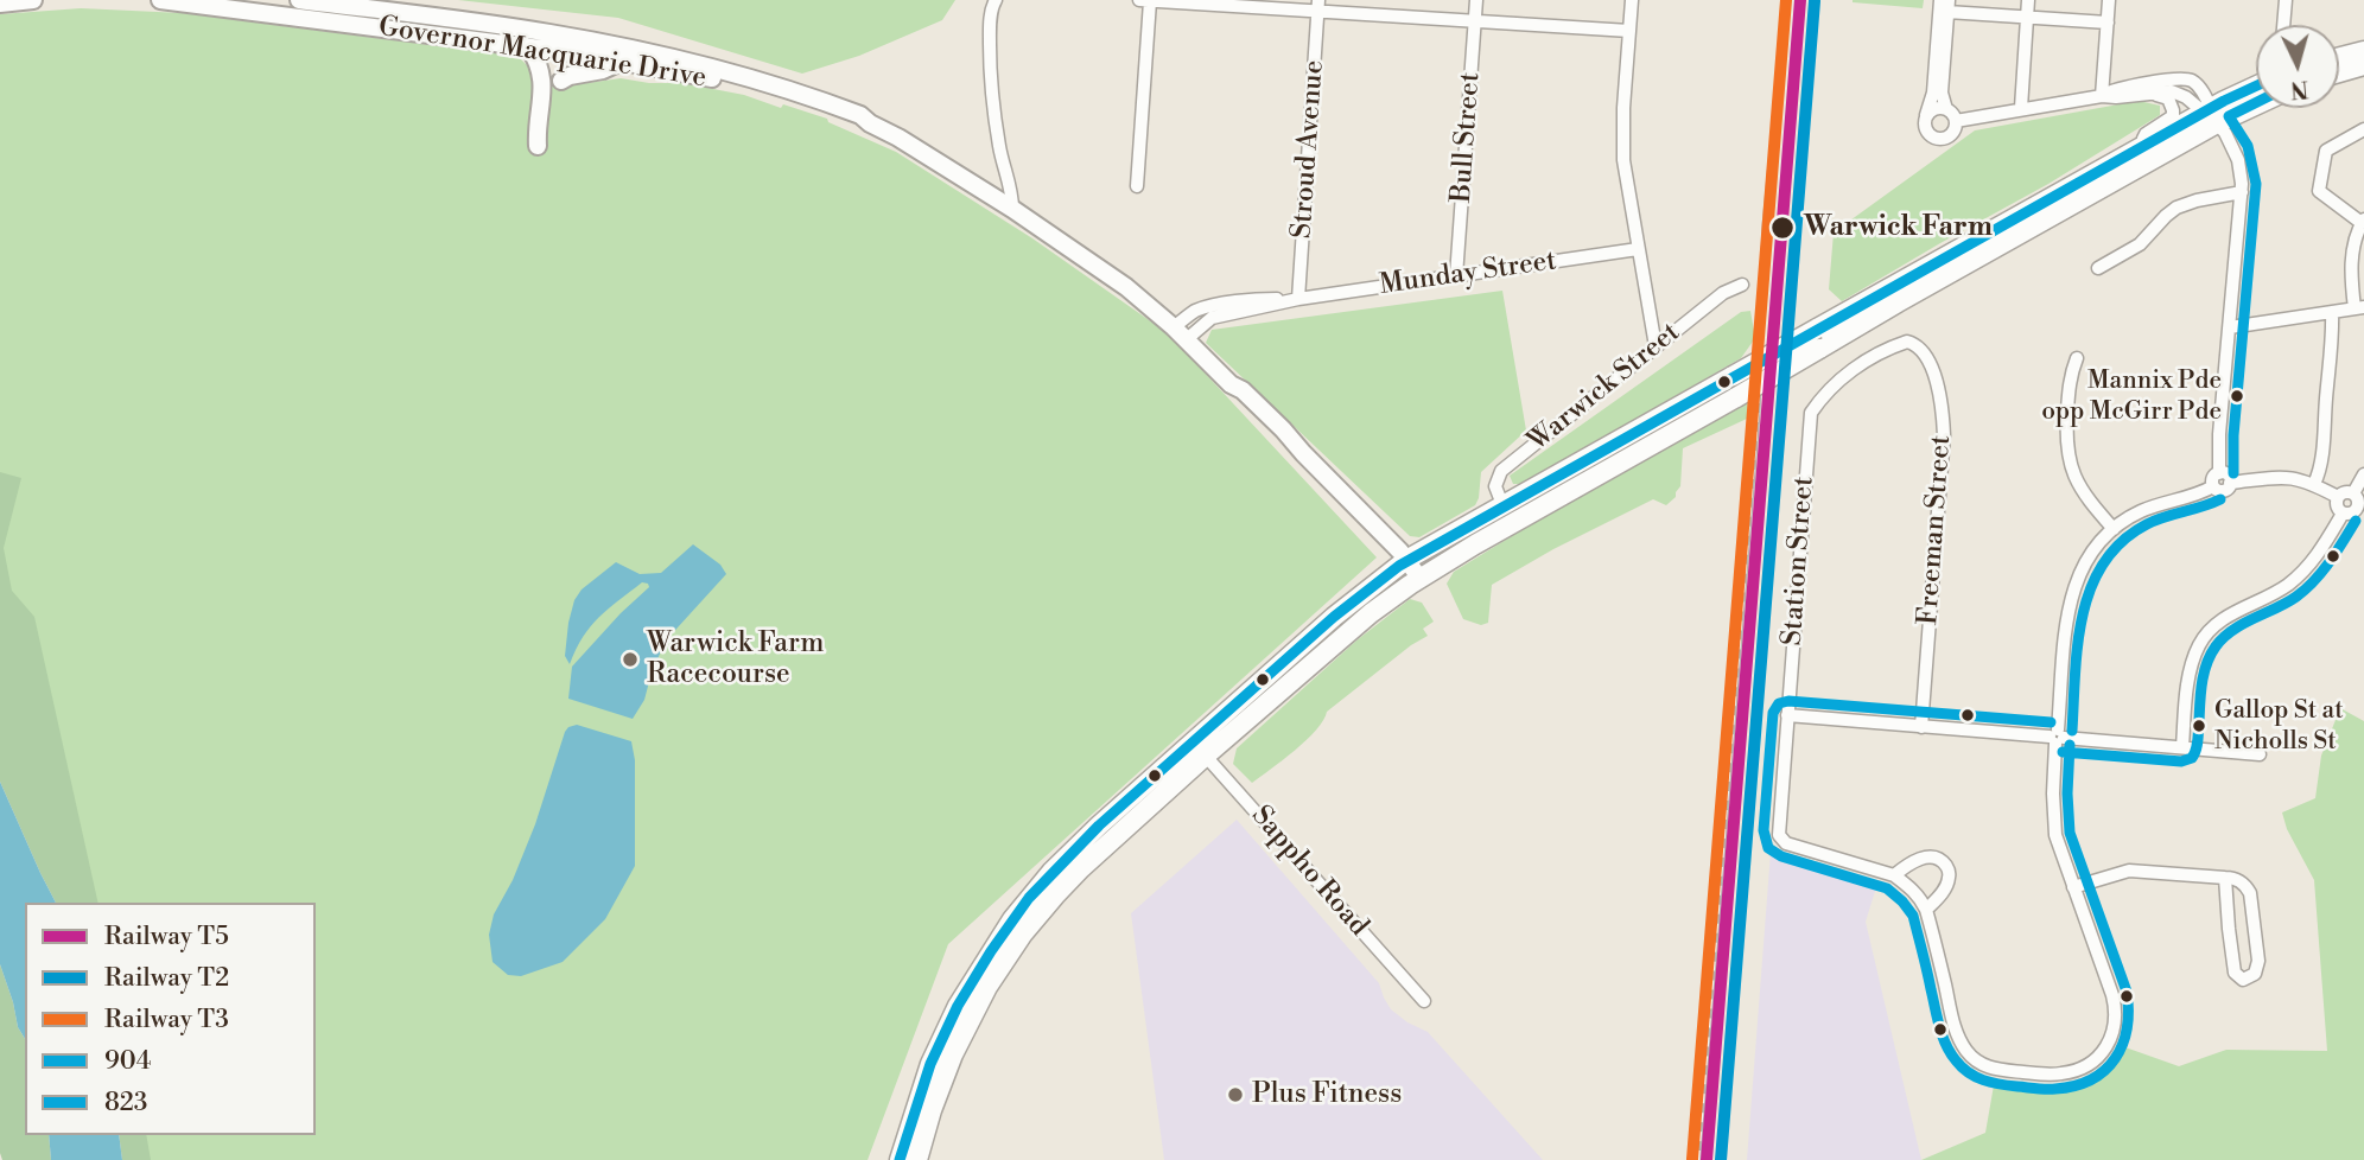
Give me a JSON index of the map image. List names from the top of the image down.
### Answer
{
  "streets": {
    "main road": ["Governor Macquarie Drive"],
    "street": [
      "Bull Street",
      "Stroud Avenue",
      "Munday Street",
      "Warwick Street",
      "Freeman Street",
      "Station Street",
      "Sappho Road"
    ]
  },
  "crossings": [
    ["Governor Macquarie Drive", "Munday Street"],
    ["Bull Street", "Munday Street"],
    ["Stroud Avenue", "Munday Street"],
    ["Freeman Street", "Station Street"]
  ],
  "places": [
    "Warwick Farm",
    "Mannix Pde opp McGirr Pde",
    "Warwick Farm Racecourse",
    "Gallop St at Nicholls St",
    "Plus Fitness"
  ],
  "lines": [
    "rail line T5",
    "rail line T3",
    "rail line T2",
    "transit line 904",
    "transit line 823"
  ],
  "legend": [
    "Railway T5",
    "Railway T2",
    "Railway T3",
    "904",
    "823"
  ],
  "north": "bottom"
}
